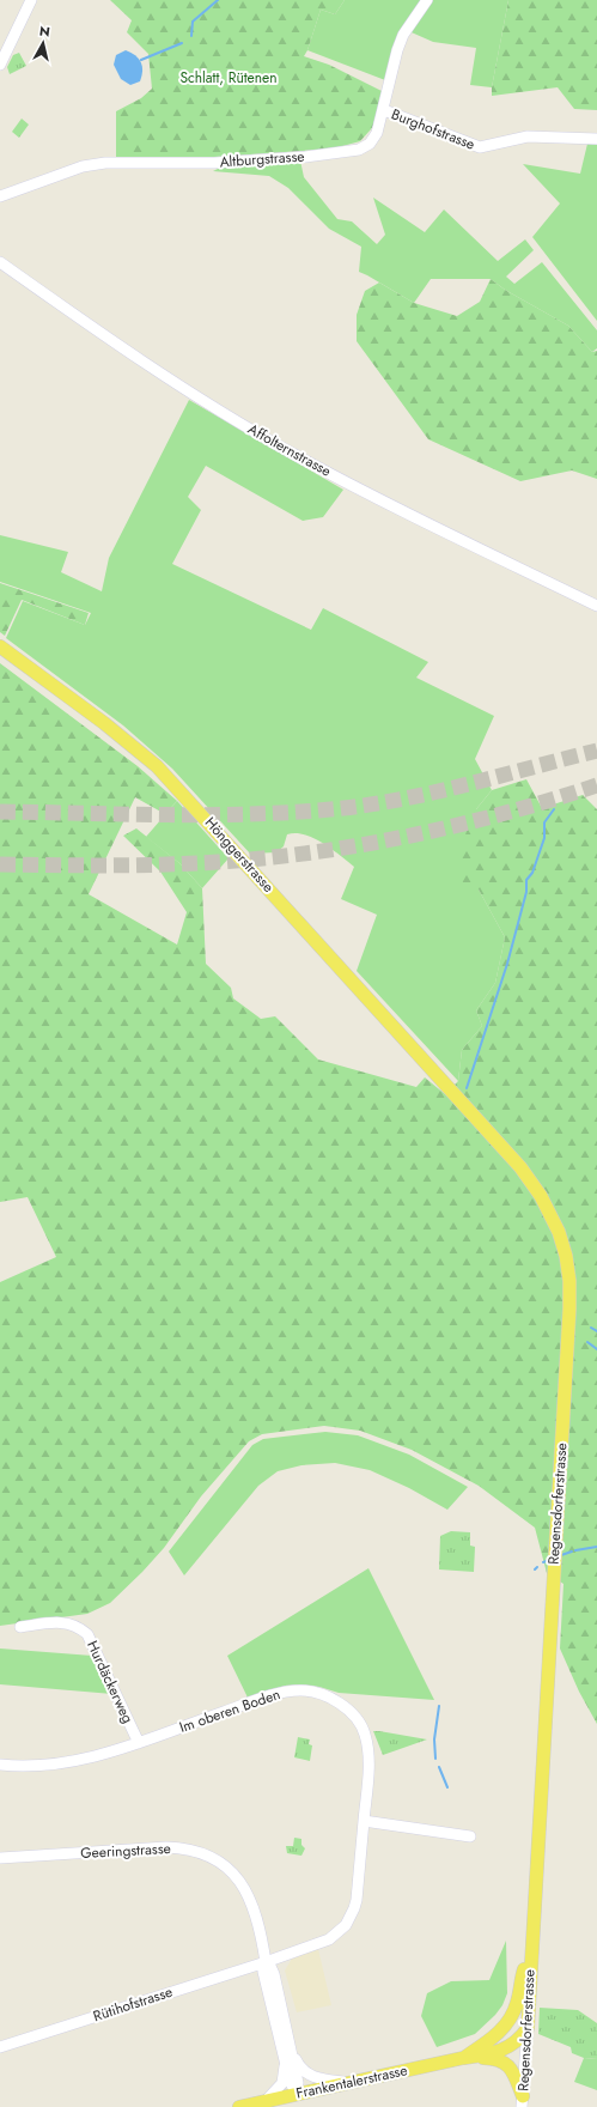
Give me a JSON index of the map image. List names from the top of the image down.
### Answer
{
  "streets": {
    "main road": ["Hönggerstrasse", "Regensdorferstrasse", "Frankentalerstrasse"],
    "street": [
      "Burghofstrasse",
      "Altburgstrasse",
      "Affolternstrasse",
      "Hurdäckerweg",
      "Im oberen Boden",
      "Geeringstrasse",
      "Rütihofstrasse"
    ]
  },
  "crossings": [
    ["Burghofstrasse", "Altburgstrasse"],
    ["Hönggerstrasse", "Regensdorferstrasse"],
    ["Regensdorferstrasse", "Frankentalerstrasse"],
    ["Hurdäckerweg", "Im oberen Boden"],
    ["Im oberen Boden", "Geeringstrasse"],
    ["Im oberen Boden", "Rütihofstrasse"],
    ["Geeringstrasse", "Rütihofstrasse"],
    ["Geeringstrasse", "Frankentalerstrasse"]
  ],
  "parks": ["Schlatt, Rütenen"],
  "north": "top"
}
